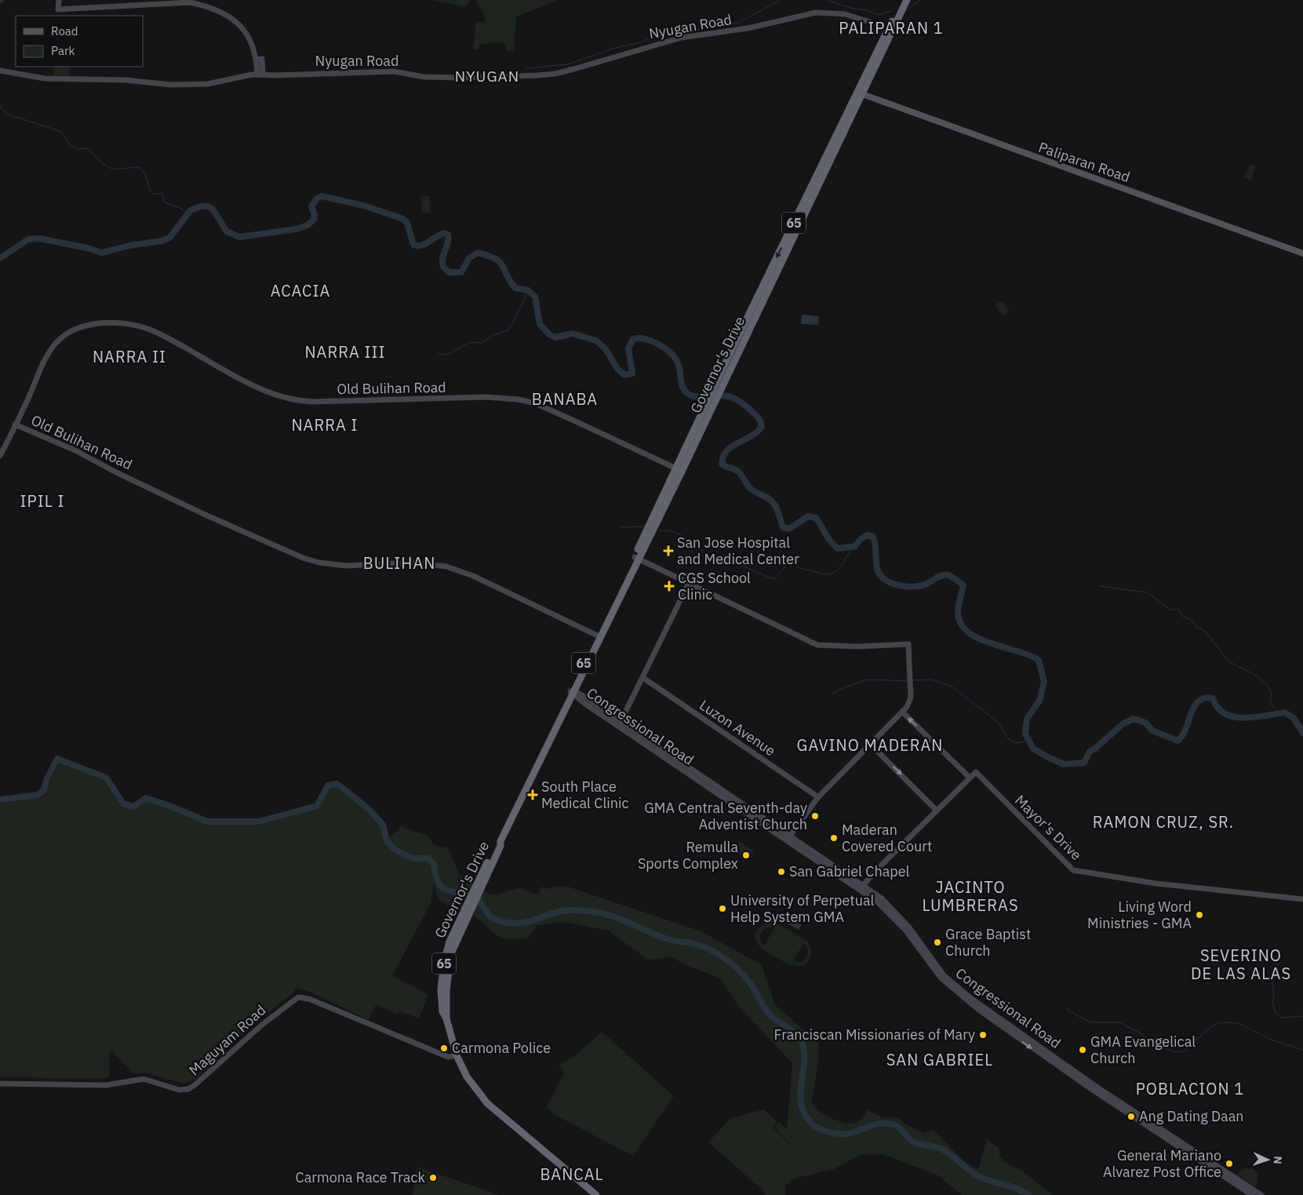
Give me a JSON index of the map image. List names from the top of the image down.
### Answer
{
  "streets": {
    "highway": ["65", "Governor's Drive"],
    "main road": ["Paliparan Road"],
    "street": [
      "Nyugan Road",
      "Old Bulihan Road",
      "Congressional Road",
      "Luzon Avenue",
      "Mayor's Drive",
      "Maguyam Road"
    ]
  },
  "crossings": [
    ["Nyugan Road", "Governor's Drive"],
    ["Paliparan Road", "Governor's Drive"],
    ["Governor's Drive", "Old Bulihan Road"],
    ["Governor's Drive", "Congressional Road"],
    ["Governor's Drive", "Maguyam Road"]
  ],
  "districts": [
    "PALIPARAN 1",
    "NYUGAN",
    "ACACIA",
    "NARRA III",
    "NARRA II",
    "BANABA",
    "NARRA I",
    "IPIL I",
    "BULIHAN",
    "GAVINO MADERAN",
    "RAMON CRUZ, SR.",
    "JACINTO LUMBRERAS",
    "SEVERINO DE LAS ALAS",
    "SAN GABRIEL",
    "POBLACION 1",
    "BANCAL"
  ],
  "places": {
    "health": ["San Jose Hospital and Medical Center", "CGS School Clinic", "South Place Medical Clinic"],
    "other": [
      "GMA Central Seventh-day Adventist Church",
      "Maderan Covered Court",
      "Remulla Sports Complex",
      "San Gabriel Chapel",
      "University of Perpetual Help System GMA",
      "Living Word Ministries - GMA",
      "Grace Baptist Church",
      "Franciscan Missionaries of Mary",
      "Carmona Police",
      "GMA Evangelical Church",
      "Ang Dating Daan",
      "General Mariano Alvarez Post Office",
      "Carmona Race Track"
    ]
  },
  "legend": ["Road", "Park"],
  "north": "right"
}
